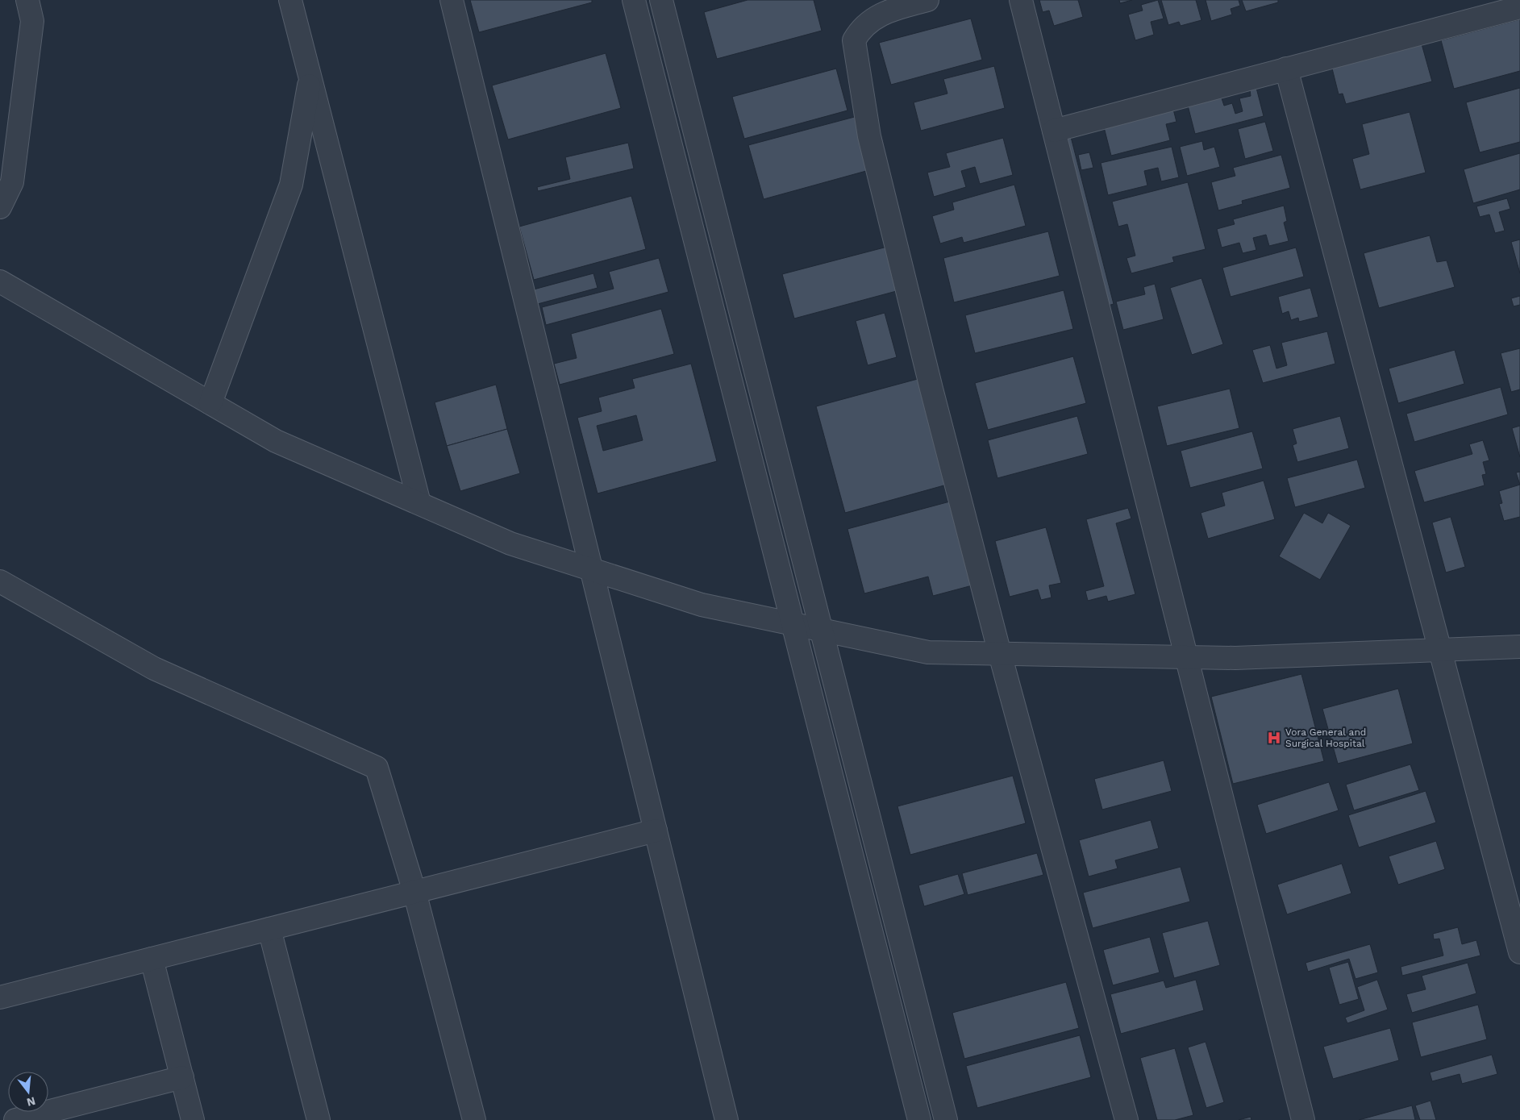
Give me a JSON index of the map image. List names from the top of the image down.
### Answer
{
  "places": {
    "hospital": ["Vora General and Surgical Hospital"]
  },
  "north": "bottom"
}
